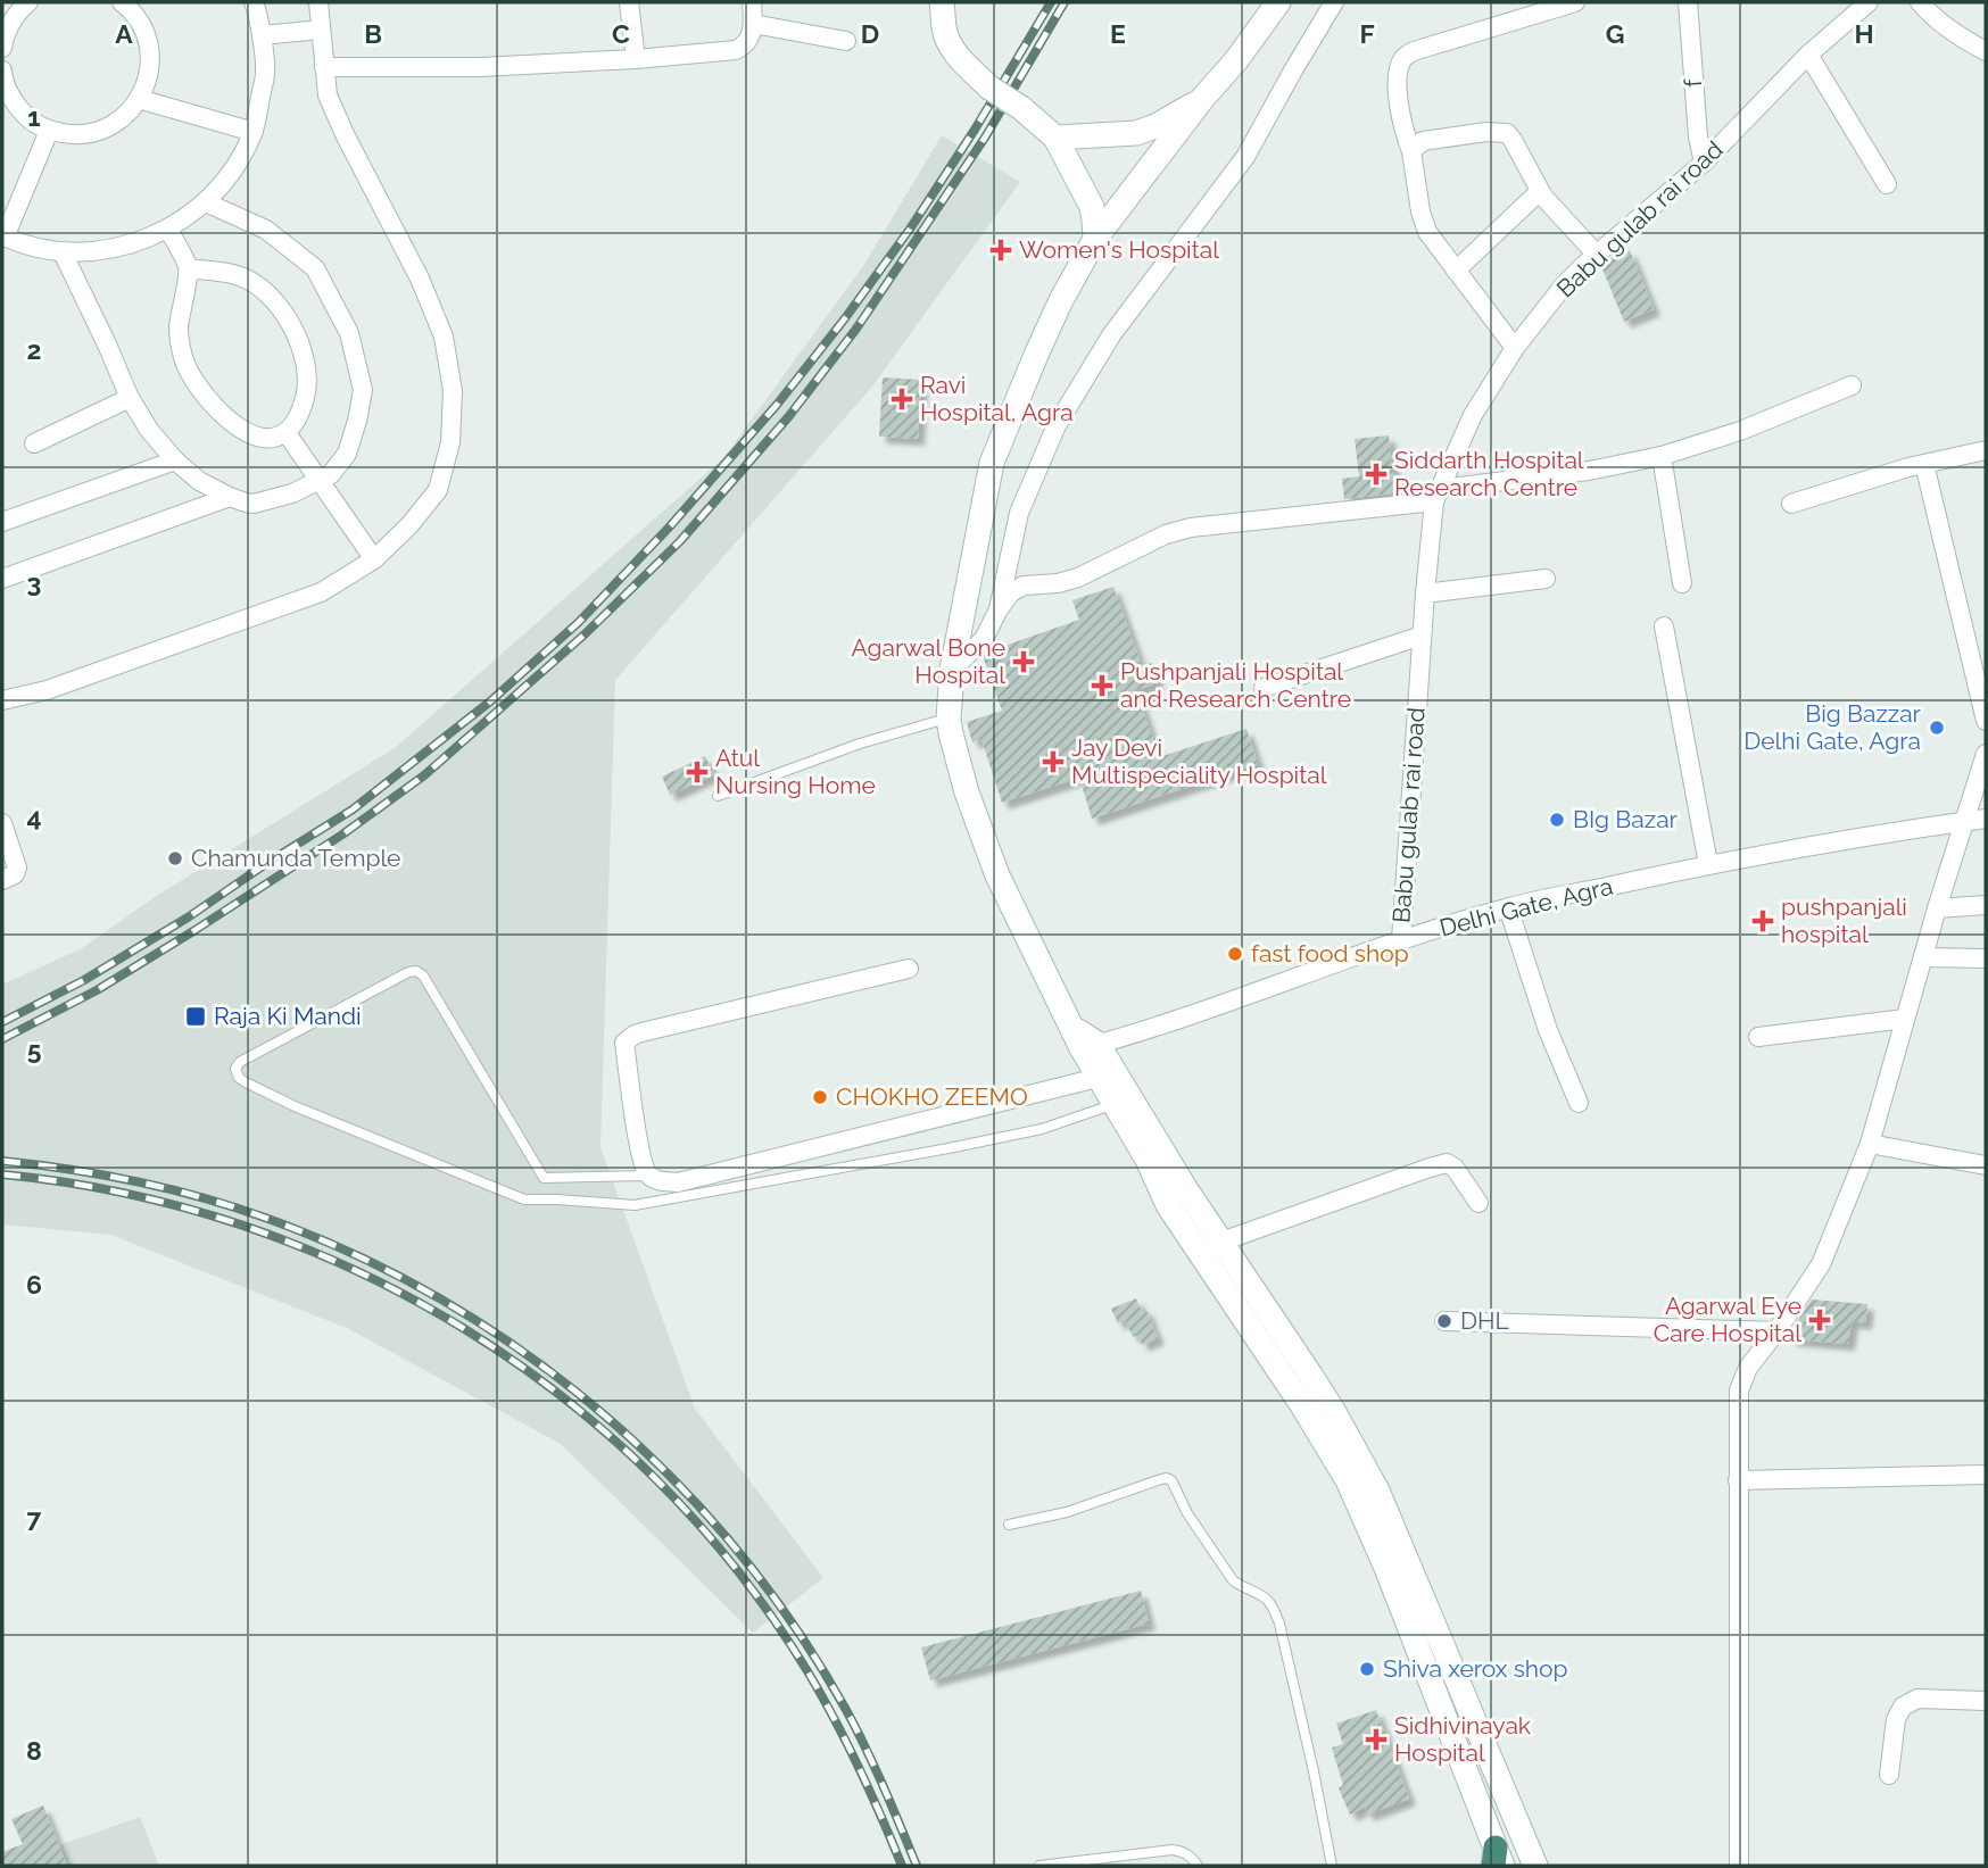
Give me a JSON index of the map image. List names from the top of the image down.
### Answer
{
  "streets": {
    "street": ["f", "Babu gulab rai road", "Delhi Gate, Agra"]
  },
  "crossings": [
    ["f", "Babu gulab rai road"],
    ["Babu gulab rai road", "Delhi Gate, Agra"]
  ],
  "places": {
    "health": [
      "Women's Hospital",
      "Ravi Hospital, Agra",
      "Siddarth Hospital Research Centre",
      "Agarwal Bone Hospital",
      "Pushpanjali Hospital and Research Centre",
      "Jay Devi Multispeciality Hospital",
      "Atul Nursing Home",
      "pushpanjali hospital",
      "Agarwal Eye Care Hospital",
      "Sidhivinayak Hospital"
    ],
    "other": [
      "Big Bazzar Delhi Gate, Agra",
      "BIg Bazar",
      "Chamunda Temple",
      "fast food shop",
      "CHOKHO ZEEMO",
      "DHL",
      "Shiva xerox shop"
    ],
    "transit": ["Raja Ki Mandi"]
  },
  "grid": {
    "columns": [
      "A",
      "B",
      "C",
      "D",
      "E",
      "F",
      "G",
      "H"
    ],
    "rows": [
      "1",
      "2",
      "3",
      "4",
      "5",
      "6",
      "7",
      "8"
    ]
  }
}
